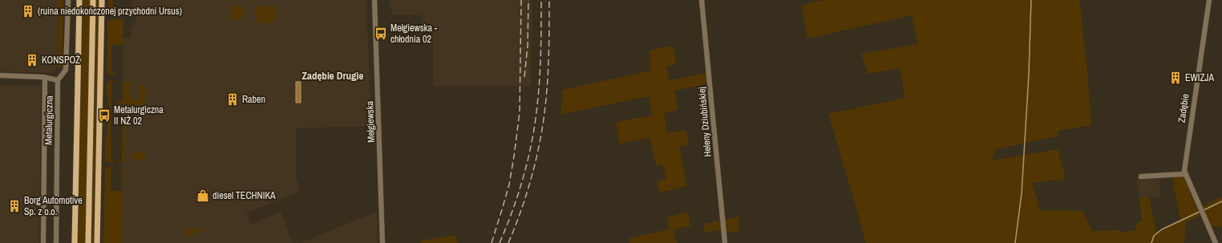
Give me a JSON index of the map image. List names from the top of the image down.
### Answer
{
  "streets": {
    "street": [
      "Zadębie",
      "Metalurgiczna",
      "Mełgiewska",
      "Heleny Dziubińskiej"
    ]
  },
  "districts": ["Zadębie Drugie"],
  "places": {
    "building": [
      "(ruina niedokończonej przychodni Ursus)",
      "KONSPOŻ",
      "EWIZJA",
      "Raben",
      "Borg Automotive Sp. z o.o."
    ],
    "bus stop": ["Mełgiewska - chłodnia 02", "Metalurgiczna II NŻ 02"],
    "shop": ["diesel TECHNIKA"]
  }
}
